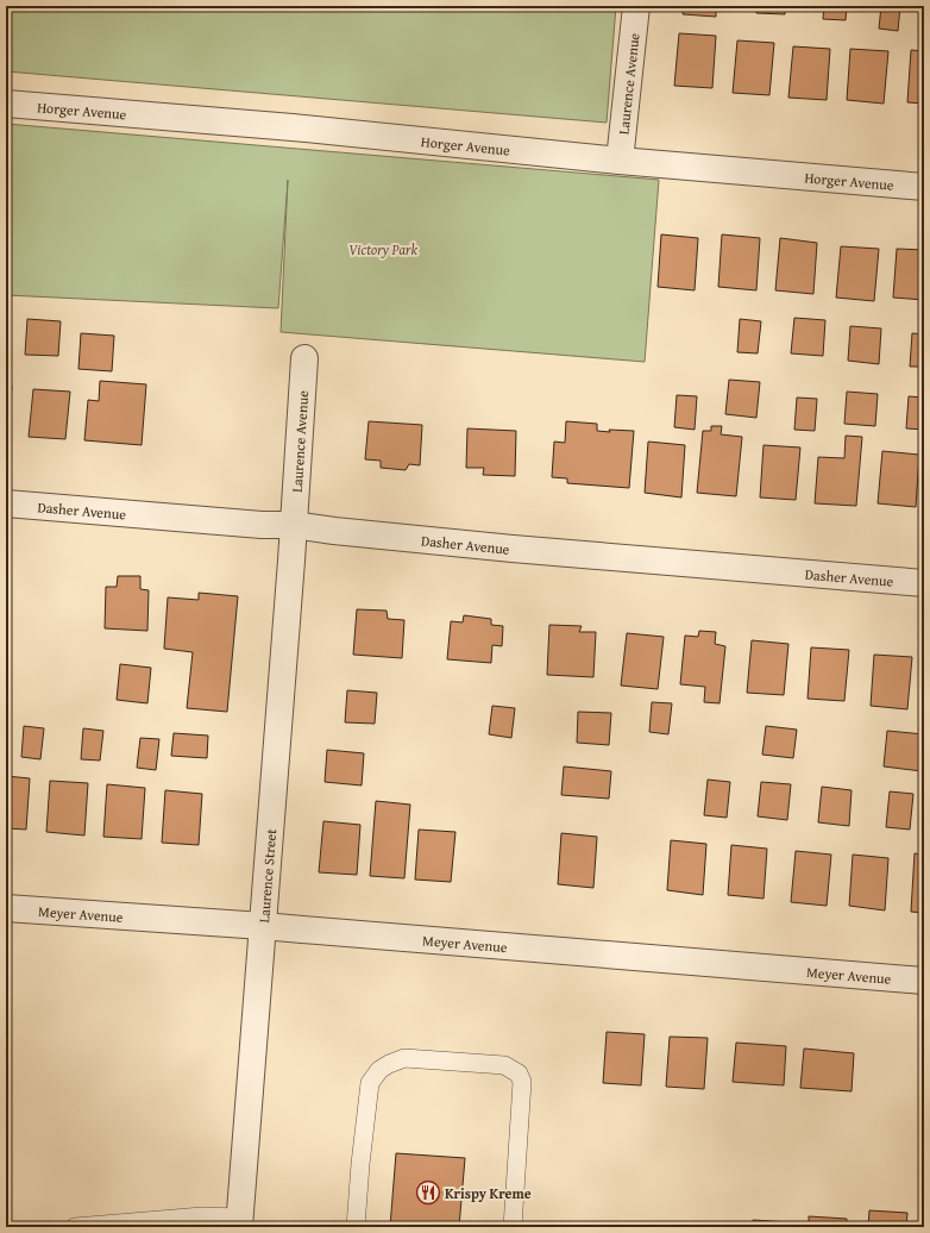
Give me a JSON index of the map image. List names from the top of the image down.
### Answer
{
  "streets": {
    "street": [
      "Laurence Avenue",
      "Horger Avenue",
      "Dasher Avenue",
      "Laurence Street",
      "Meyer Avenue"
    ]
  },
  "crossings": [
    ["Laurence Avenue", "Horger Avenue"],
    ["Laurence Avenue", "Dasher Avenue"],
    ["Laurence Avenue", "Laurence Street"],
    ["Dasher Avenue", "Laurence Street"],
    ["Laurence Street", "Meyer Avenue"]
  ],
  "parks": ["Victory Park"],
  "places": {
    "restaurant": ["Krispy Kreme"]
  }
}
